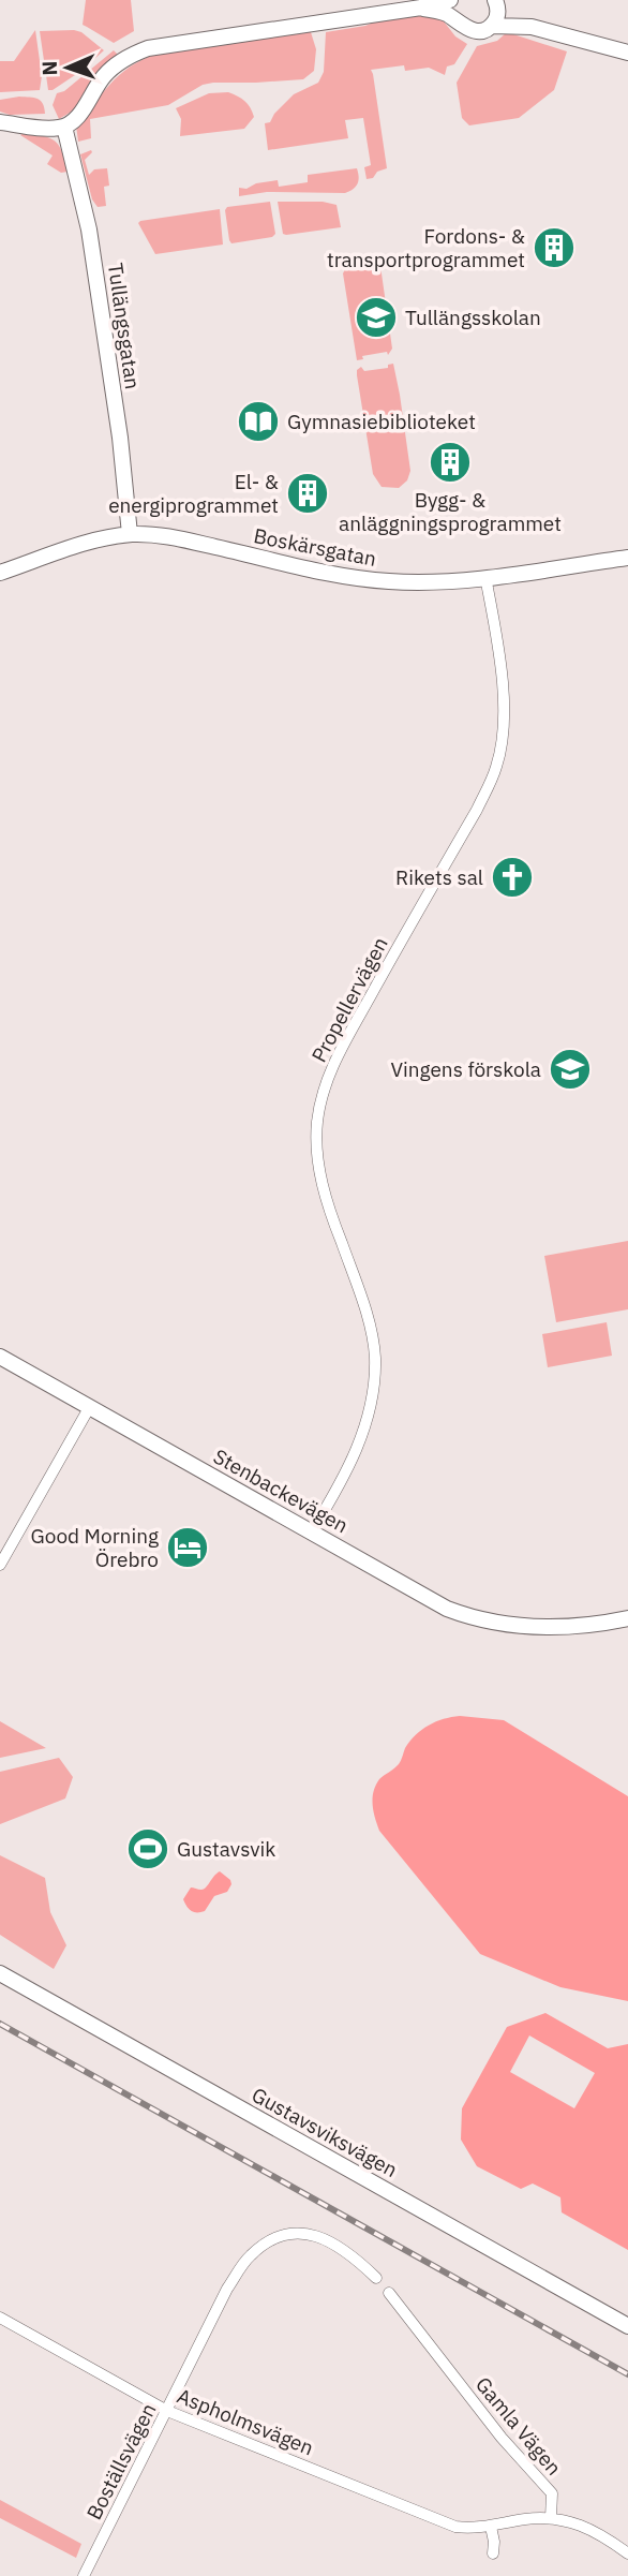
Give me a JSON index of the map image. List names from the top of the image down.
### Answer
{
  "streets": {
    "street": [
      "Tullängsgatan",
      "Boskärsgatan",
      "Propellervägen",
      "Stenbackevägen",
      "Gustavsviksvägen",
      "Aspholmsvägen",
      "Gamla Vägen",
      "Boställsvägen"
    ]
  },
  "crossings": [
    ["Tullängsgatan", "Boskärsgatan"],
    ["Boskärsgatan", "Propellervägen"],
    ["Propellervägen", "Stenbackevägen"],
    ["Aspholmsvägen", "Gamla Vägen"],
    ["Aspholmsvägen", "Boställsvägen"]
  ],
  "places": {
    "building": ["Fordons- & transportprogrammet", "Bygg- & anläggningsprogrammet", "El- & energiprogrammet"],
    "school or university": ["Tullängsskolan", "Vingens förskola"],
    "library": ["Gymnasiebiblioteket"],
    "church": ["Rikets sal"],
    "hotel": ["Good Morning Örebro"],
    "sports": ["Gustavsvik"]
  },
  "north": "left"
}
